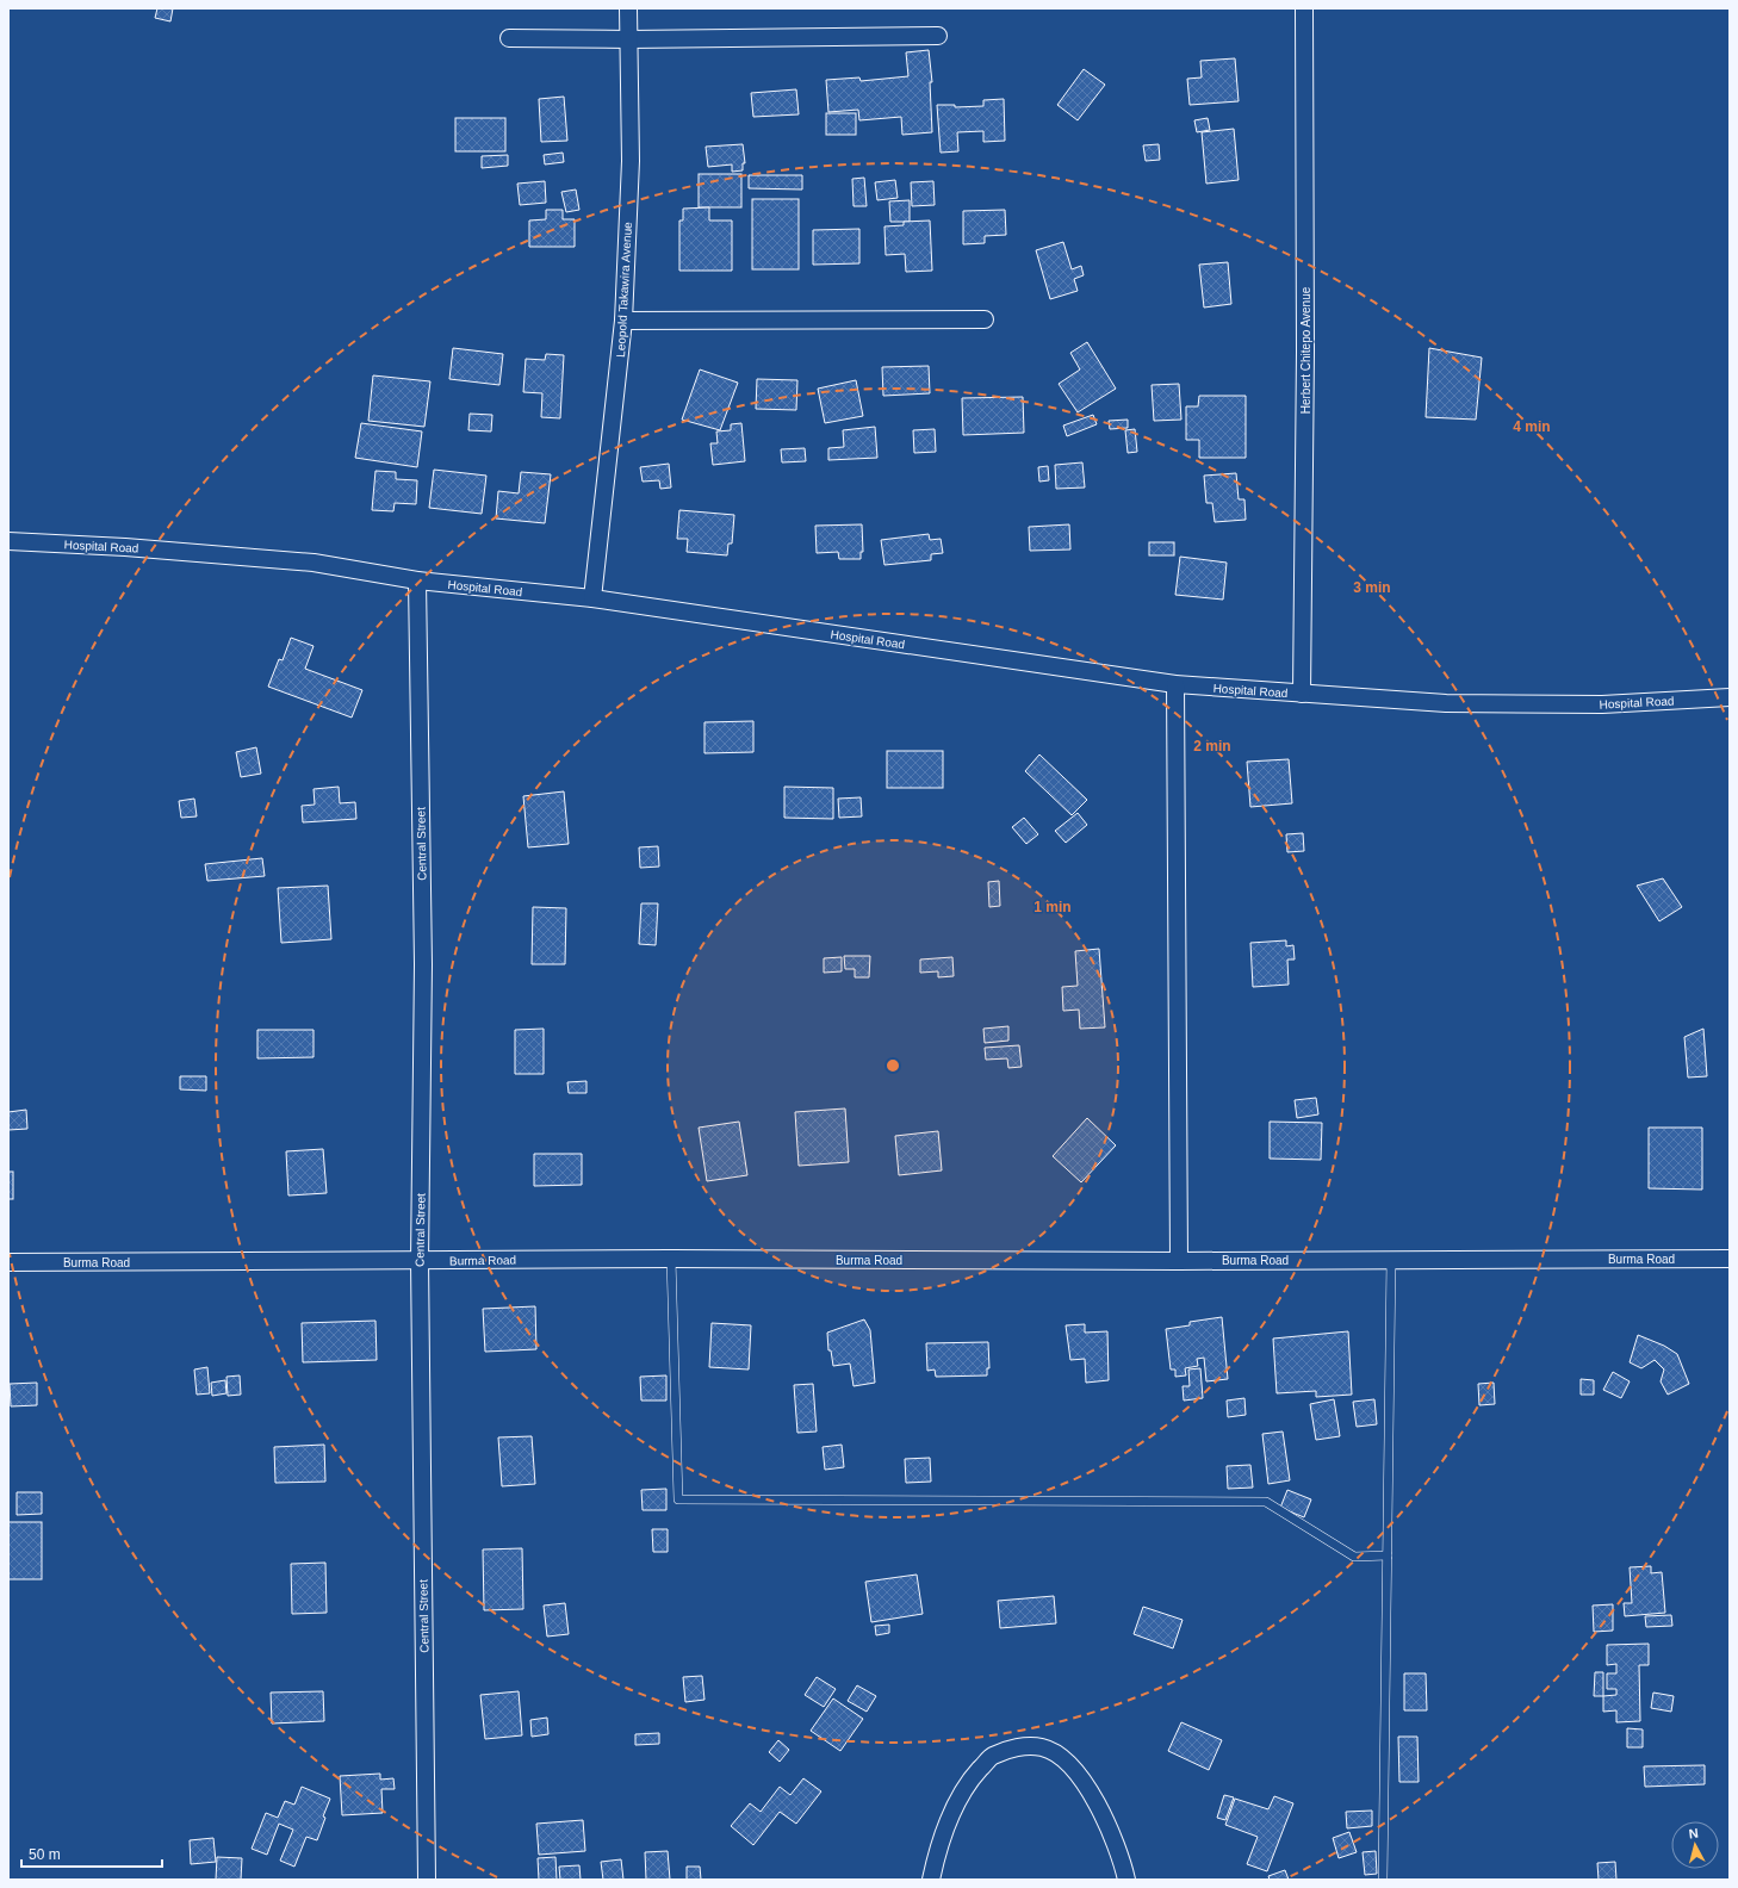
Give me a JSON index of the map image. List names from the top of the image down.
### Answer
{
  "streets": {
    "street": [
      "Leopold Takawira Avenue",
      "Herbert Chitepo Avenue",
      "Hospital Road",
      "Central Street",
      "Burma Road"
    ]
  },
  "crossings": [
    ["Leopold Takawira Avenue", "Hospital Road"],
    ["Herbert Chitepo Avenue", "Hospital Road"],
    ["Hospital Road", "Central Street"],
    ["Central Street", "Burma Road"]
  ],
  "scale_bar": "50 m",
  "north": "top",
  "rings": [
    "4 min",
    "3 min",
    "2 min",
    "1 min"
  ]
}
